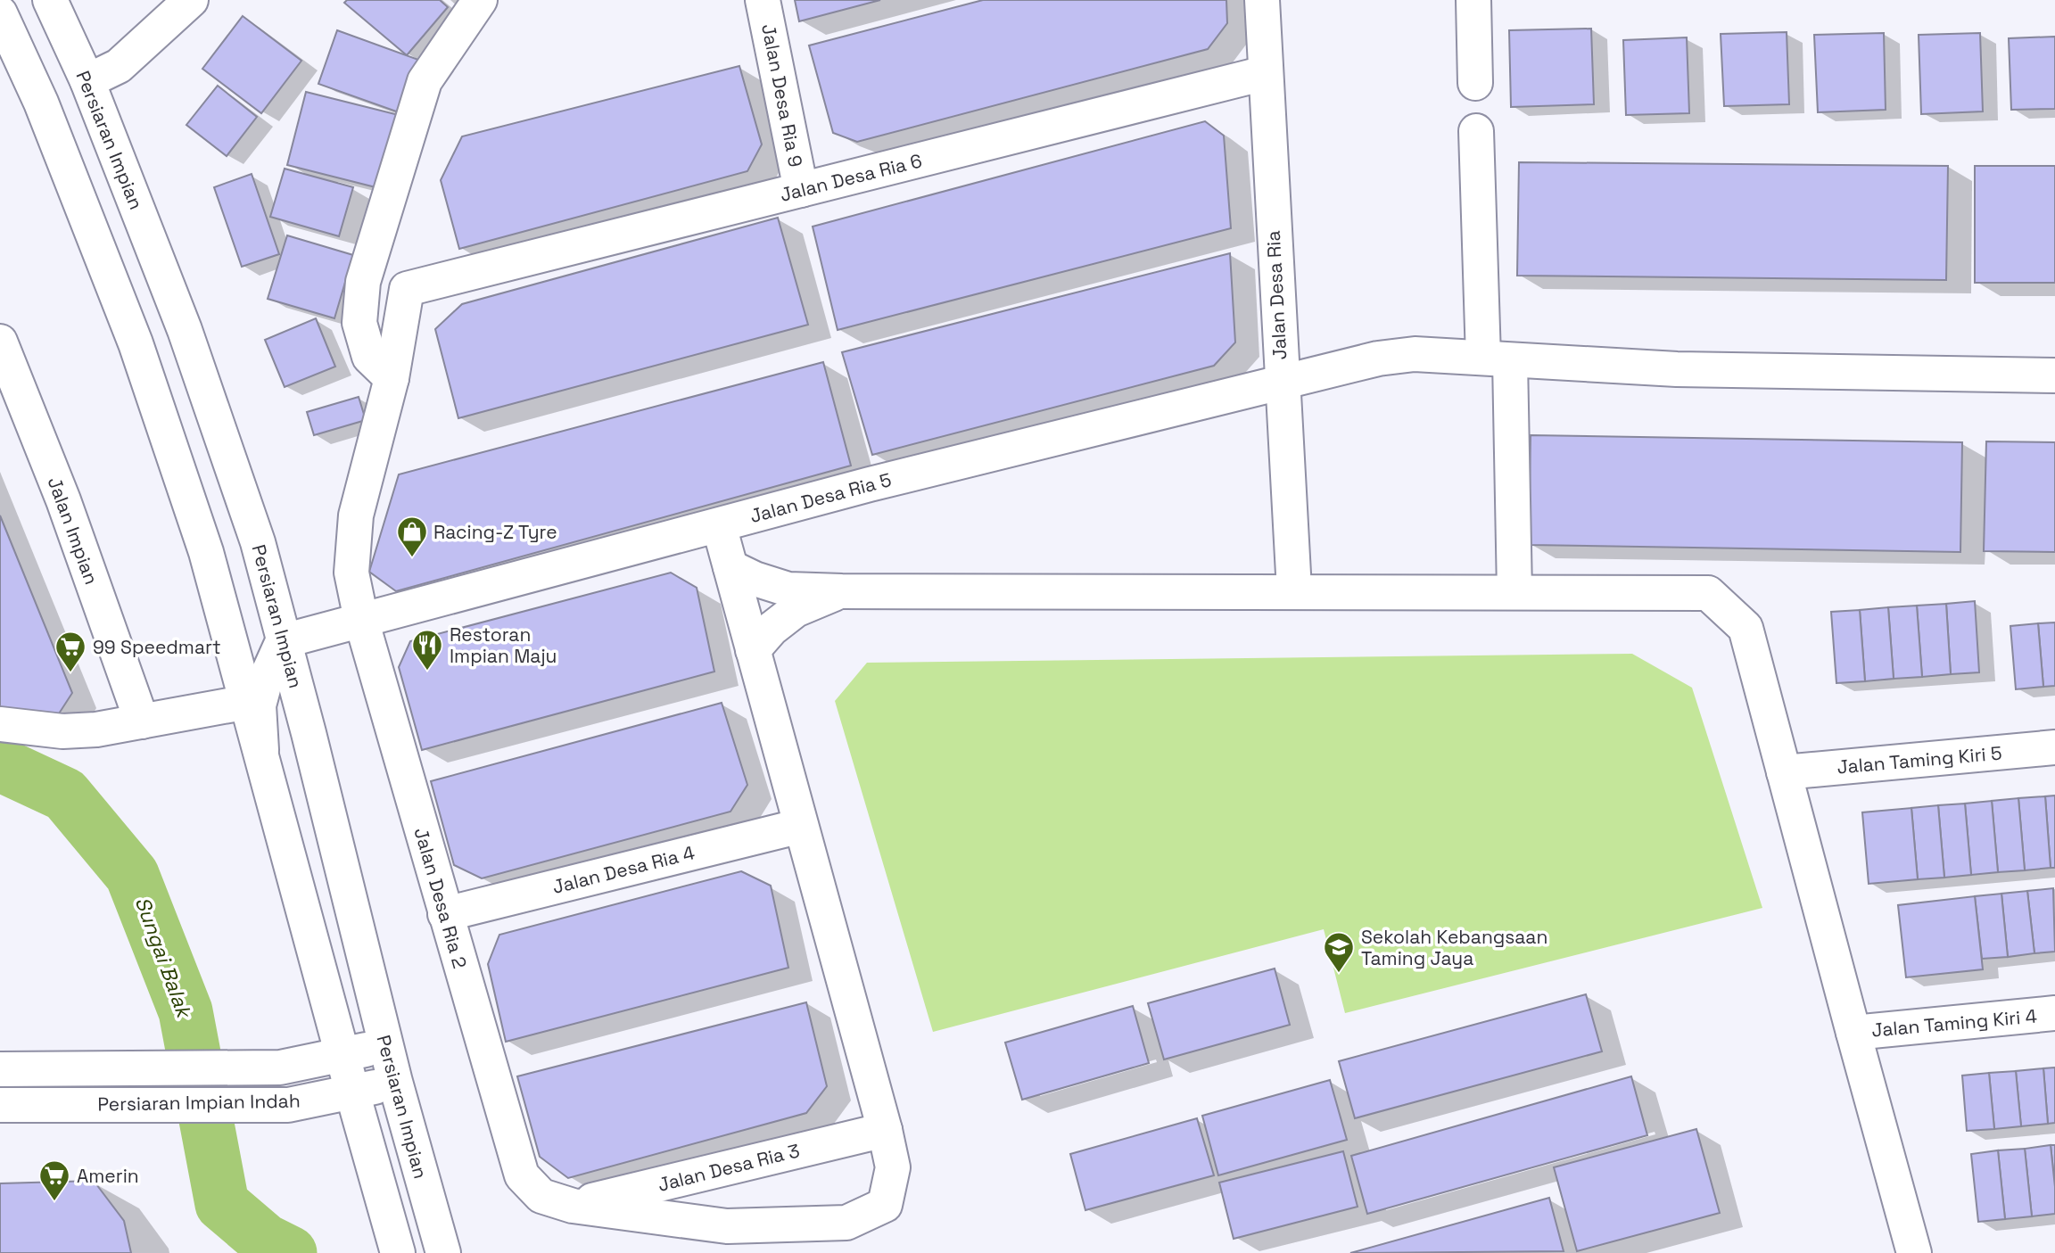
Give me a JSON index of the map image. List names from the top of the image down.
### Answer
{
  "streets": {
    "street": [
      "Jalan Desa Ria 9",
      "Persiaran Impian",
      "Jalan Desa Ria 6",
      "Jalan Desa Ria",
      "Jalan Desa Ria 5",
      "Jalan Impian",
      "Jalan Taming Kiri 5",
      "Jalan Desa Ria 4",
      "Jalan Desa Ria 2",
      "Jalan Taming Kiri 4",
      "Persiaran Impian Indah",
      "Jalan Desa Ria 3"
    ]
  },
  "crossings": [
    ["Jalan Desa Ria 9", "Jalan Desa Ria 6"],
    ["Persiaran Impian", "Jalan Desa Ria 5"],
    ["Persiaran Impian", "Persiaran Impian Indah"],
    ["Jalan Desa Ria 6", "Jalan Desa Ria"],
    ["Jalan Desa Ria 6", "Jalan Desa Ria 2"],
    ["Jalan Desa Ria", "Jalan Desa Ria 5"],
    ["Jalan Desa Ria 5", "Jalan Desa Ria 2"],
    ["Jalan Desa Ria 4", "Jalan Desa Ria 2"],
    ["Jalan Desa Ria 2", "Jalan Desa Ria 3"]
  ],
  "water": ["Sungai Balak"],
  "places": {
    "shop": ["Racing-Z Tyre"],
    "restaurant": ["Restoran Impian Maju"],
    "supermarket": ["99 Speedmart", "Amerin"],
    "school or university": ["Sekolah Kebangsaan Taming Jaya"]
  }
}
